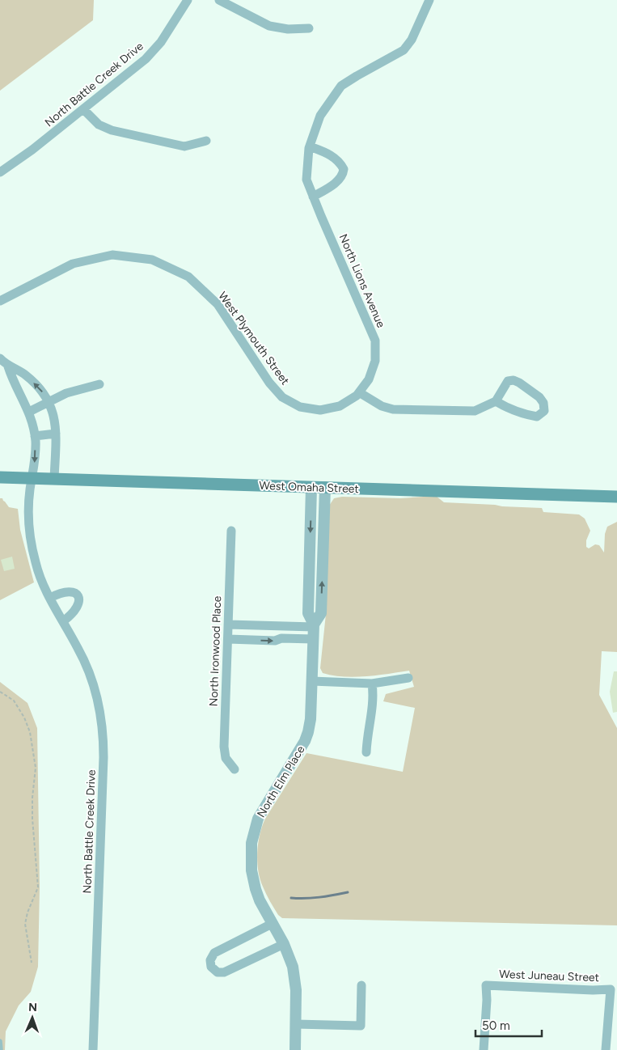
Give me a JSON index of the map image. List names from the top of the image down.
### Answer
{
  "streets": {
    "main road": ["West Omaha Street"],
    "street": [
      "North Battle Creek Drive",
      "North Lions Avenue",
      "West Plymouth Street",
      "North Ironwood Place",
      "North Elm Place",
      "West Juneau Street"
    ]
  },
  "crossings": [
    ["North Battle Creek Drive", "West Omaha Street"],
    ["North Lions Avenue", "West Plymouth Street"],
    ["West Omaha Street", "North Elm Place"]
  ],
  "scale_bar": "50 m",
  "north": "top"
}
